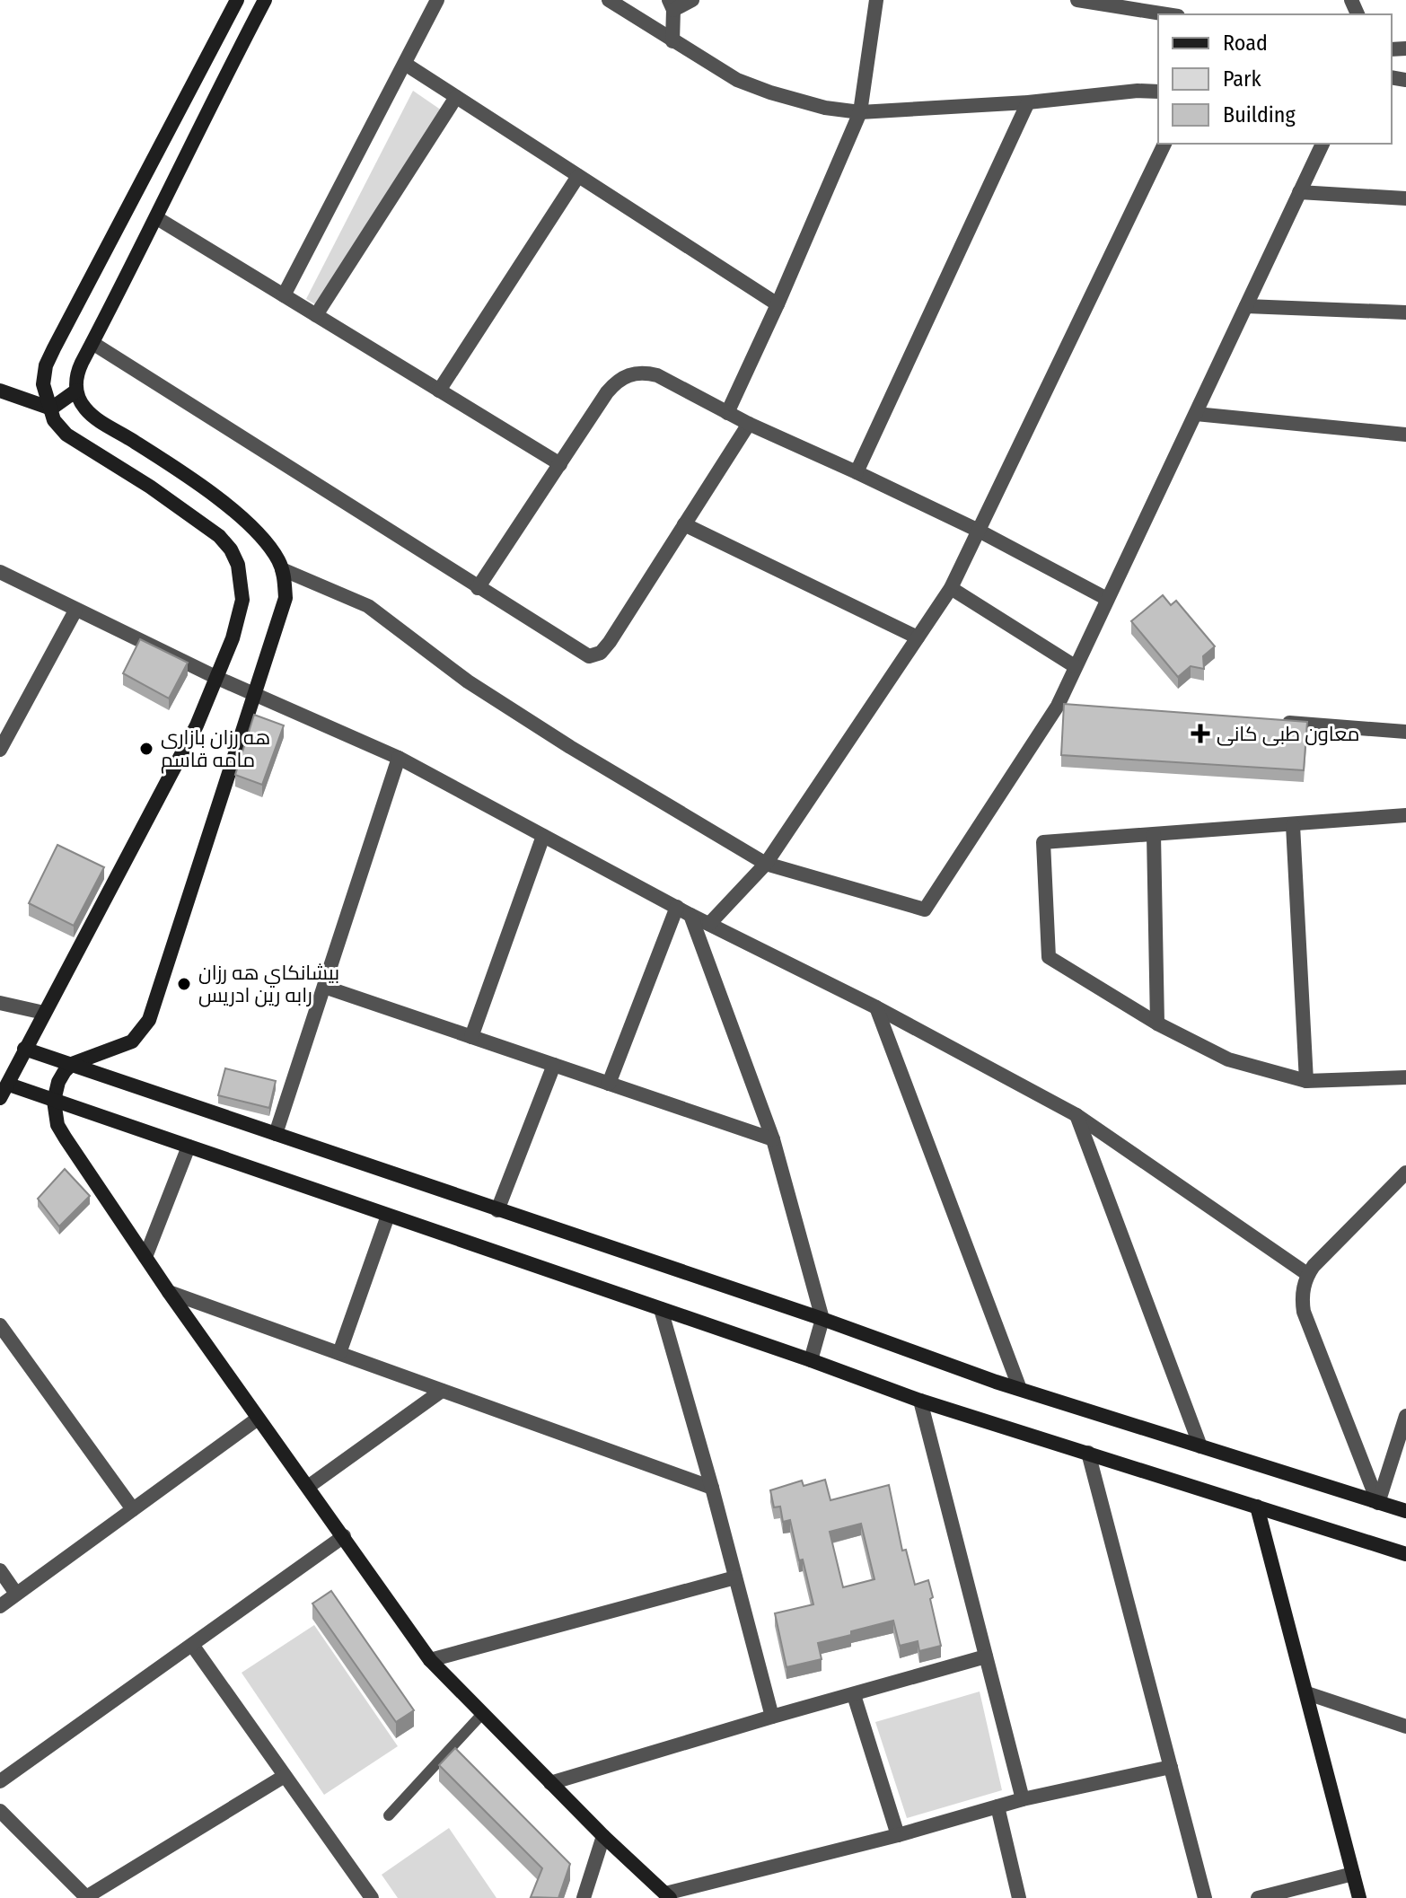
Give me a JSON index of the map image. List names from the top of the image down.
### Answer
{
  "places": {
    "health": ["معاون طبی کانی"],
    "other": ["هه رزان بازارى مامه قاسم", "بيشانكاي هه رزان رابه رين ادريس"]
  },
  "legend": ["Road", "Park", "Building"]
}
